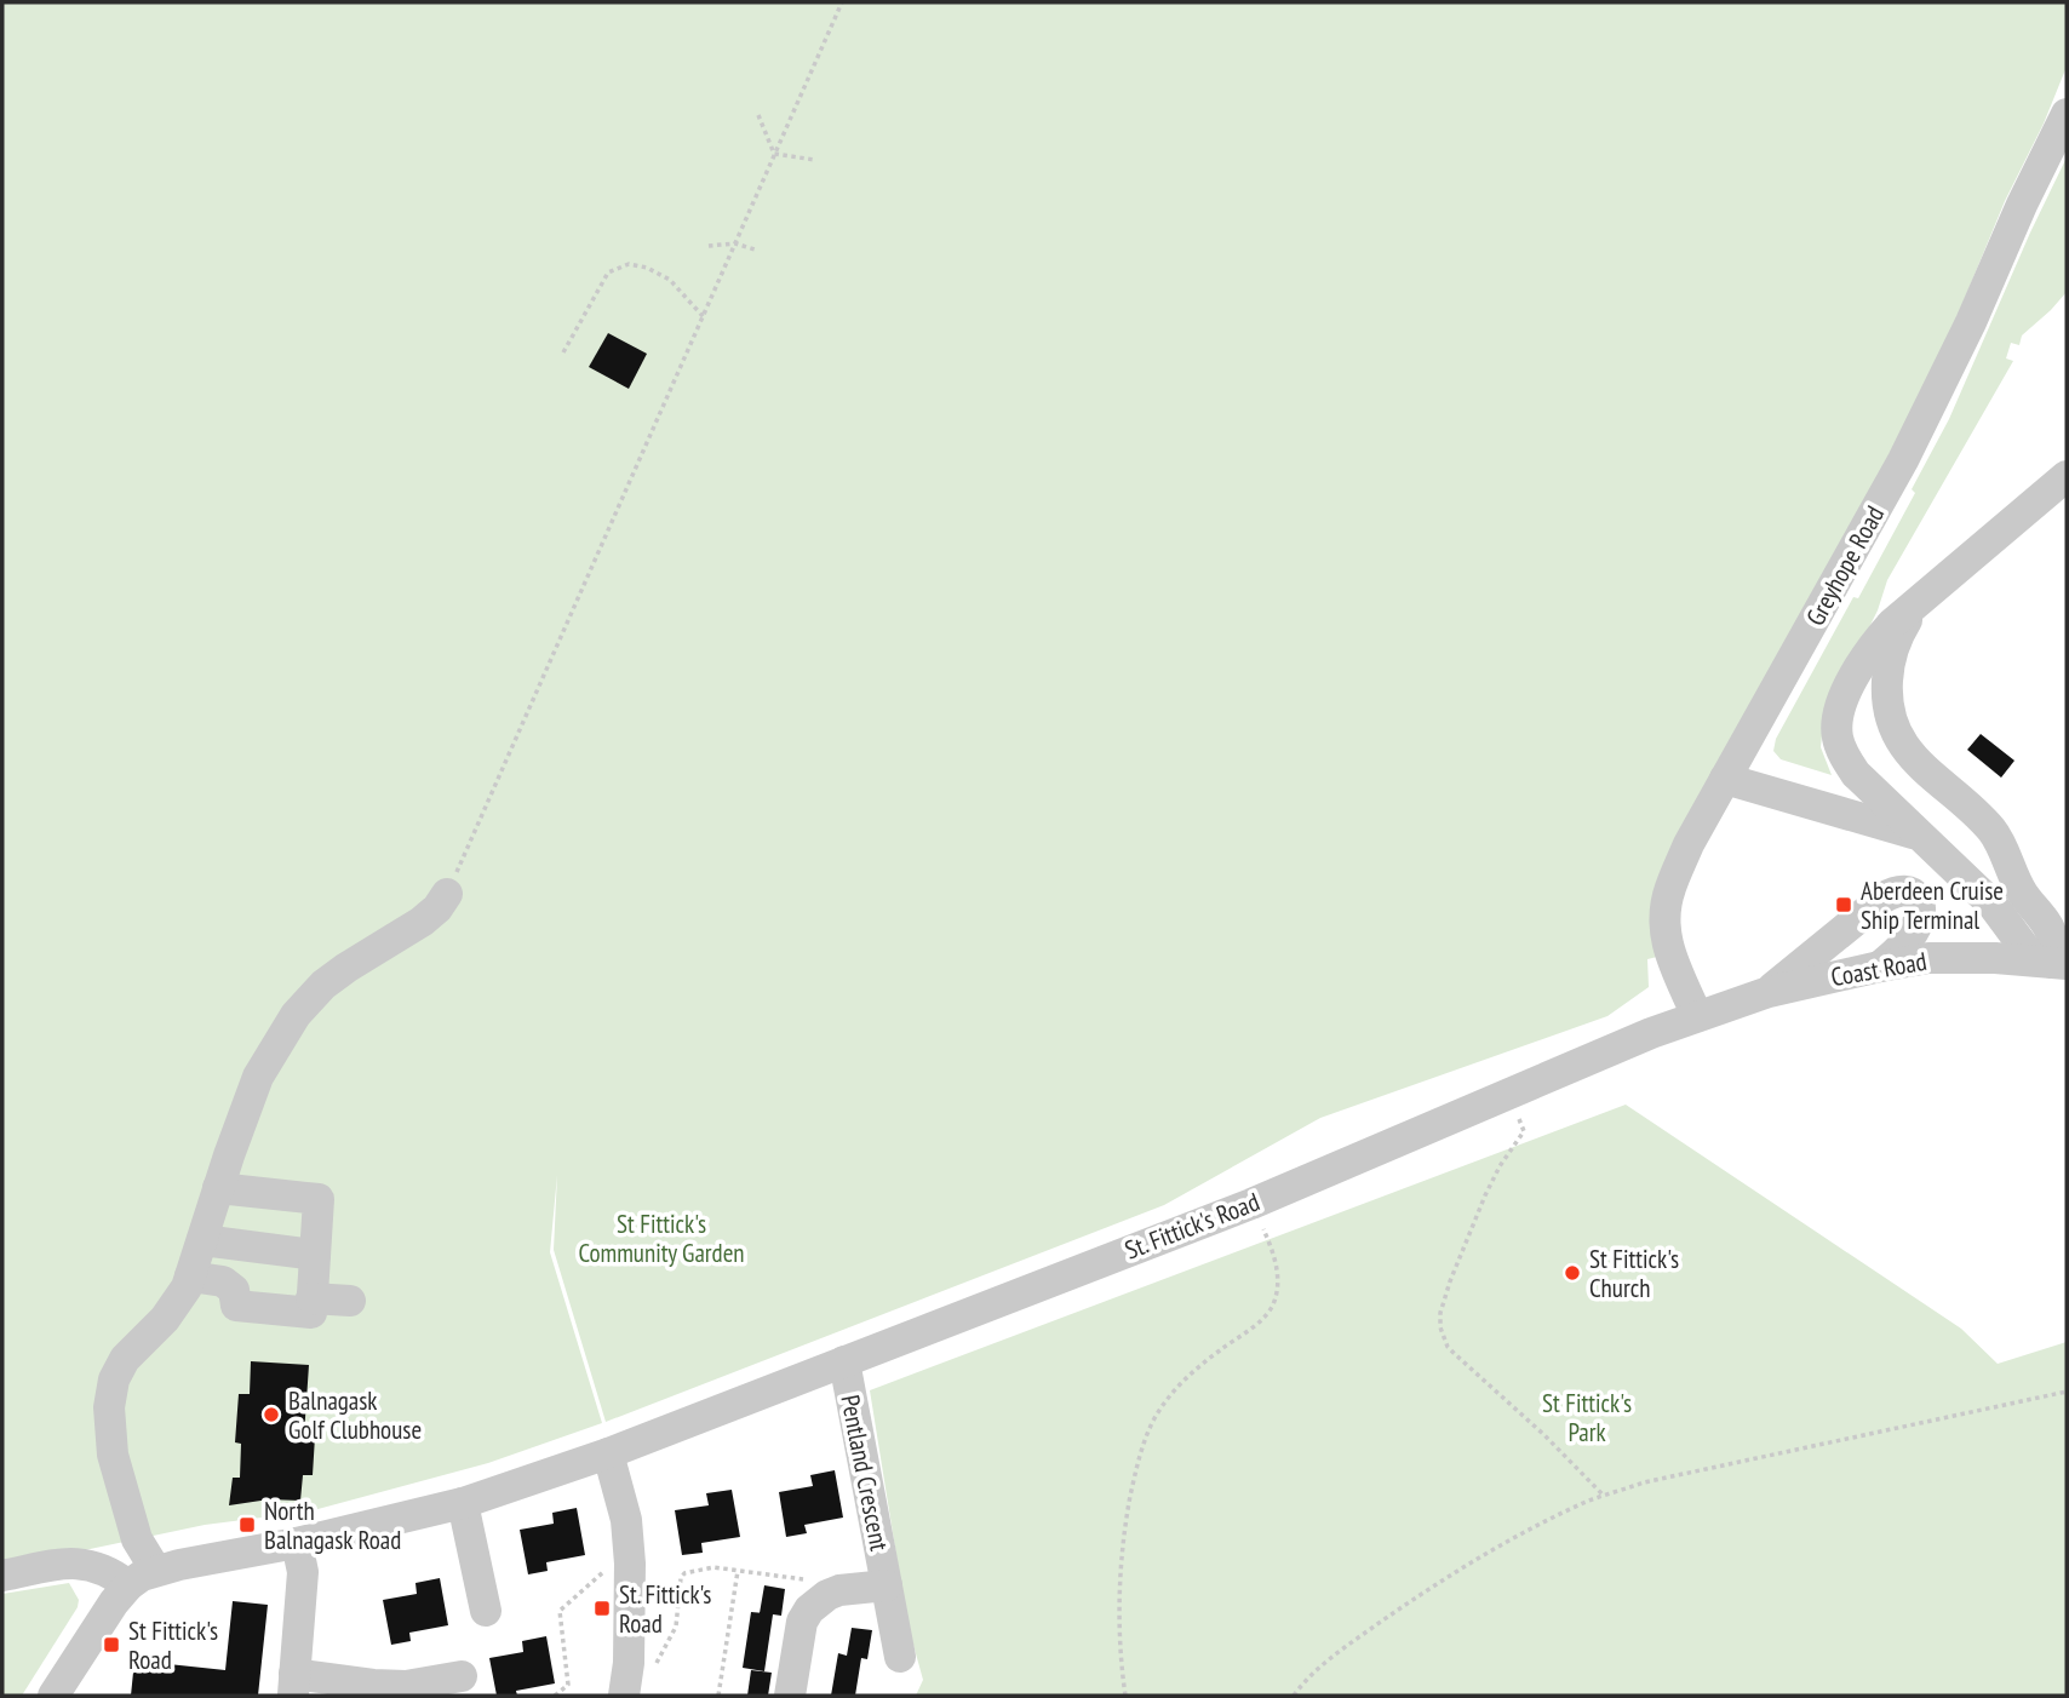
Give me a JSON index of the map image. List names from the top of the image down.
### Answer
{
  "streets": {
    "street": [
      "Greyhope Road",
      "Coast Road",
      "St. Fittick's Road",
      "Pentland Crescent"
    ]
  },
  "crossings": [
    ["Greyhope Road", "Coast Road"],
    ["Greyhope Road", "St. Fittick's Road"],
    ["Coast Road", "St. Fittick's Road"],
    ["St. Fittick's Road", "Pentland Crescent"]
  ],
  "parks": ["St Fittick's Community Garden", "St Fittick's Park"],
  "places": {
    "transit": [
      "Aberdeen Cruise Ship Terminal",
      "North Balnagask Road",
      "St. Fittick's Road",
      "St Fittick's Road"
    ],
    "other": ["St Fittick's Church", "Balnagask Golf Clubhouse"]
  }
}
